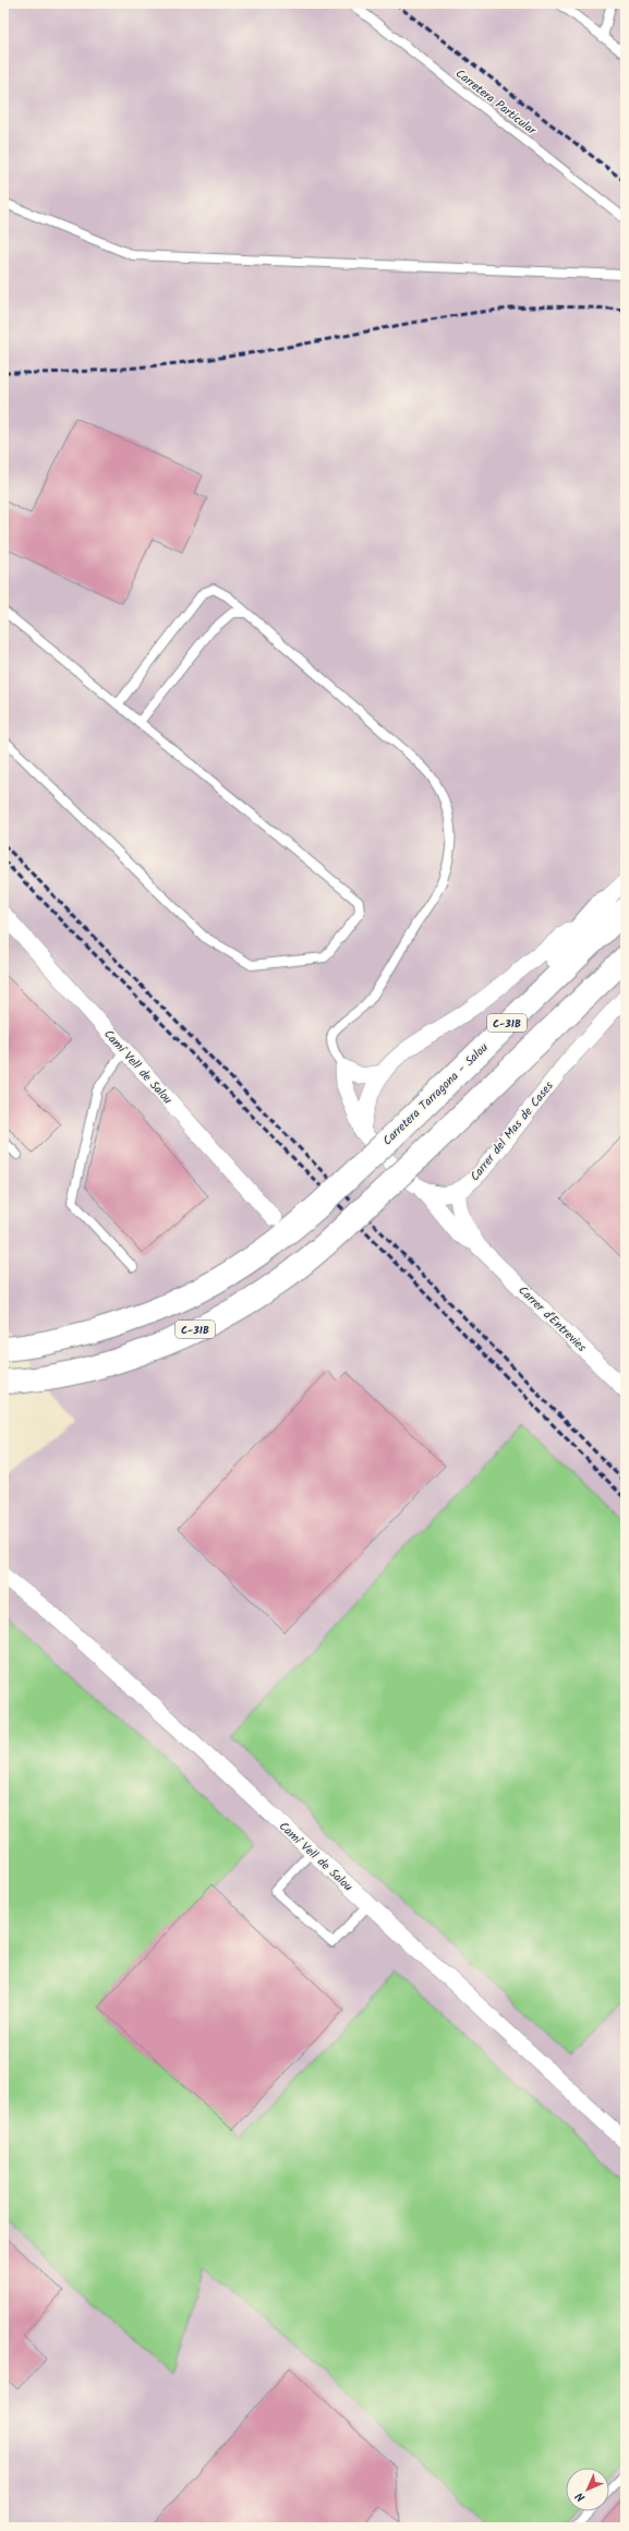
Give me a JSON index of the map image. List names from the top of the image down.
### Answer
{
  "streets": {
    "highway": ["C-31B", "Carretera Tarragona - Salou"],
    "street": ["Camí Vell de Salou", "Carrer del Mas de Cases", "Carrer d'Entrevies"],
    "lane": ["Carretera Particular"]
  },
  "crossings": [
    ["C-31B", "Carretera Tarragona - Salou"],
    ["C-31B", "Carrer del Mas de Cases"],
    ["Carrer del Mas de Cases", "Carrer d'Entrevies"]
  ],
  "north": "bottom left"
}
